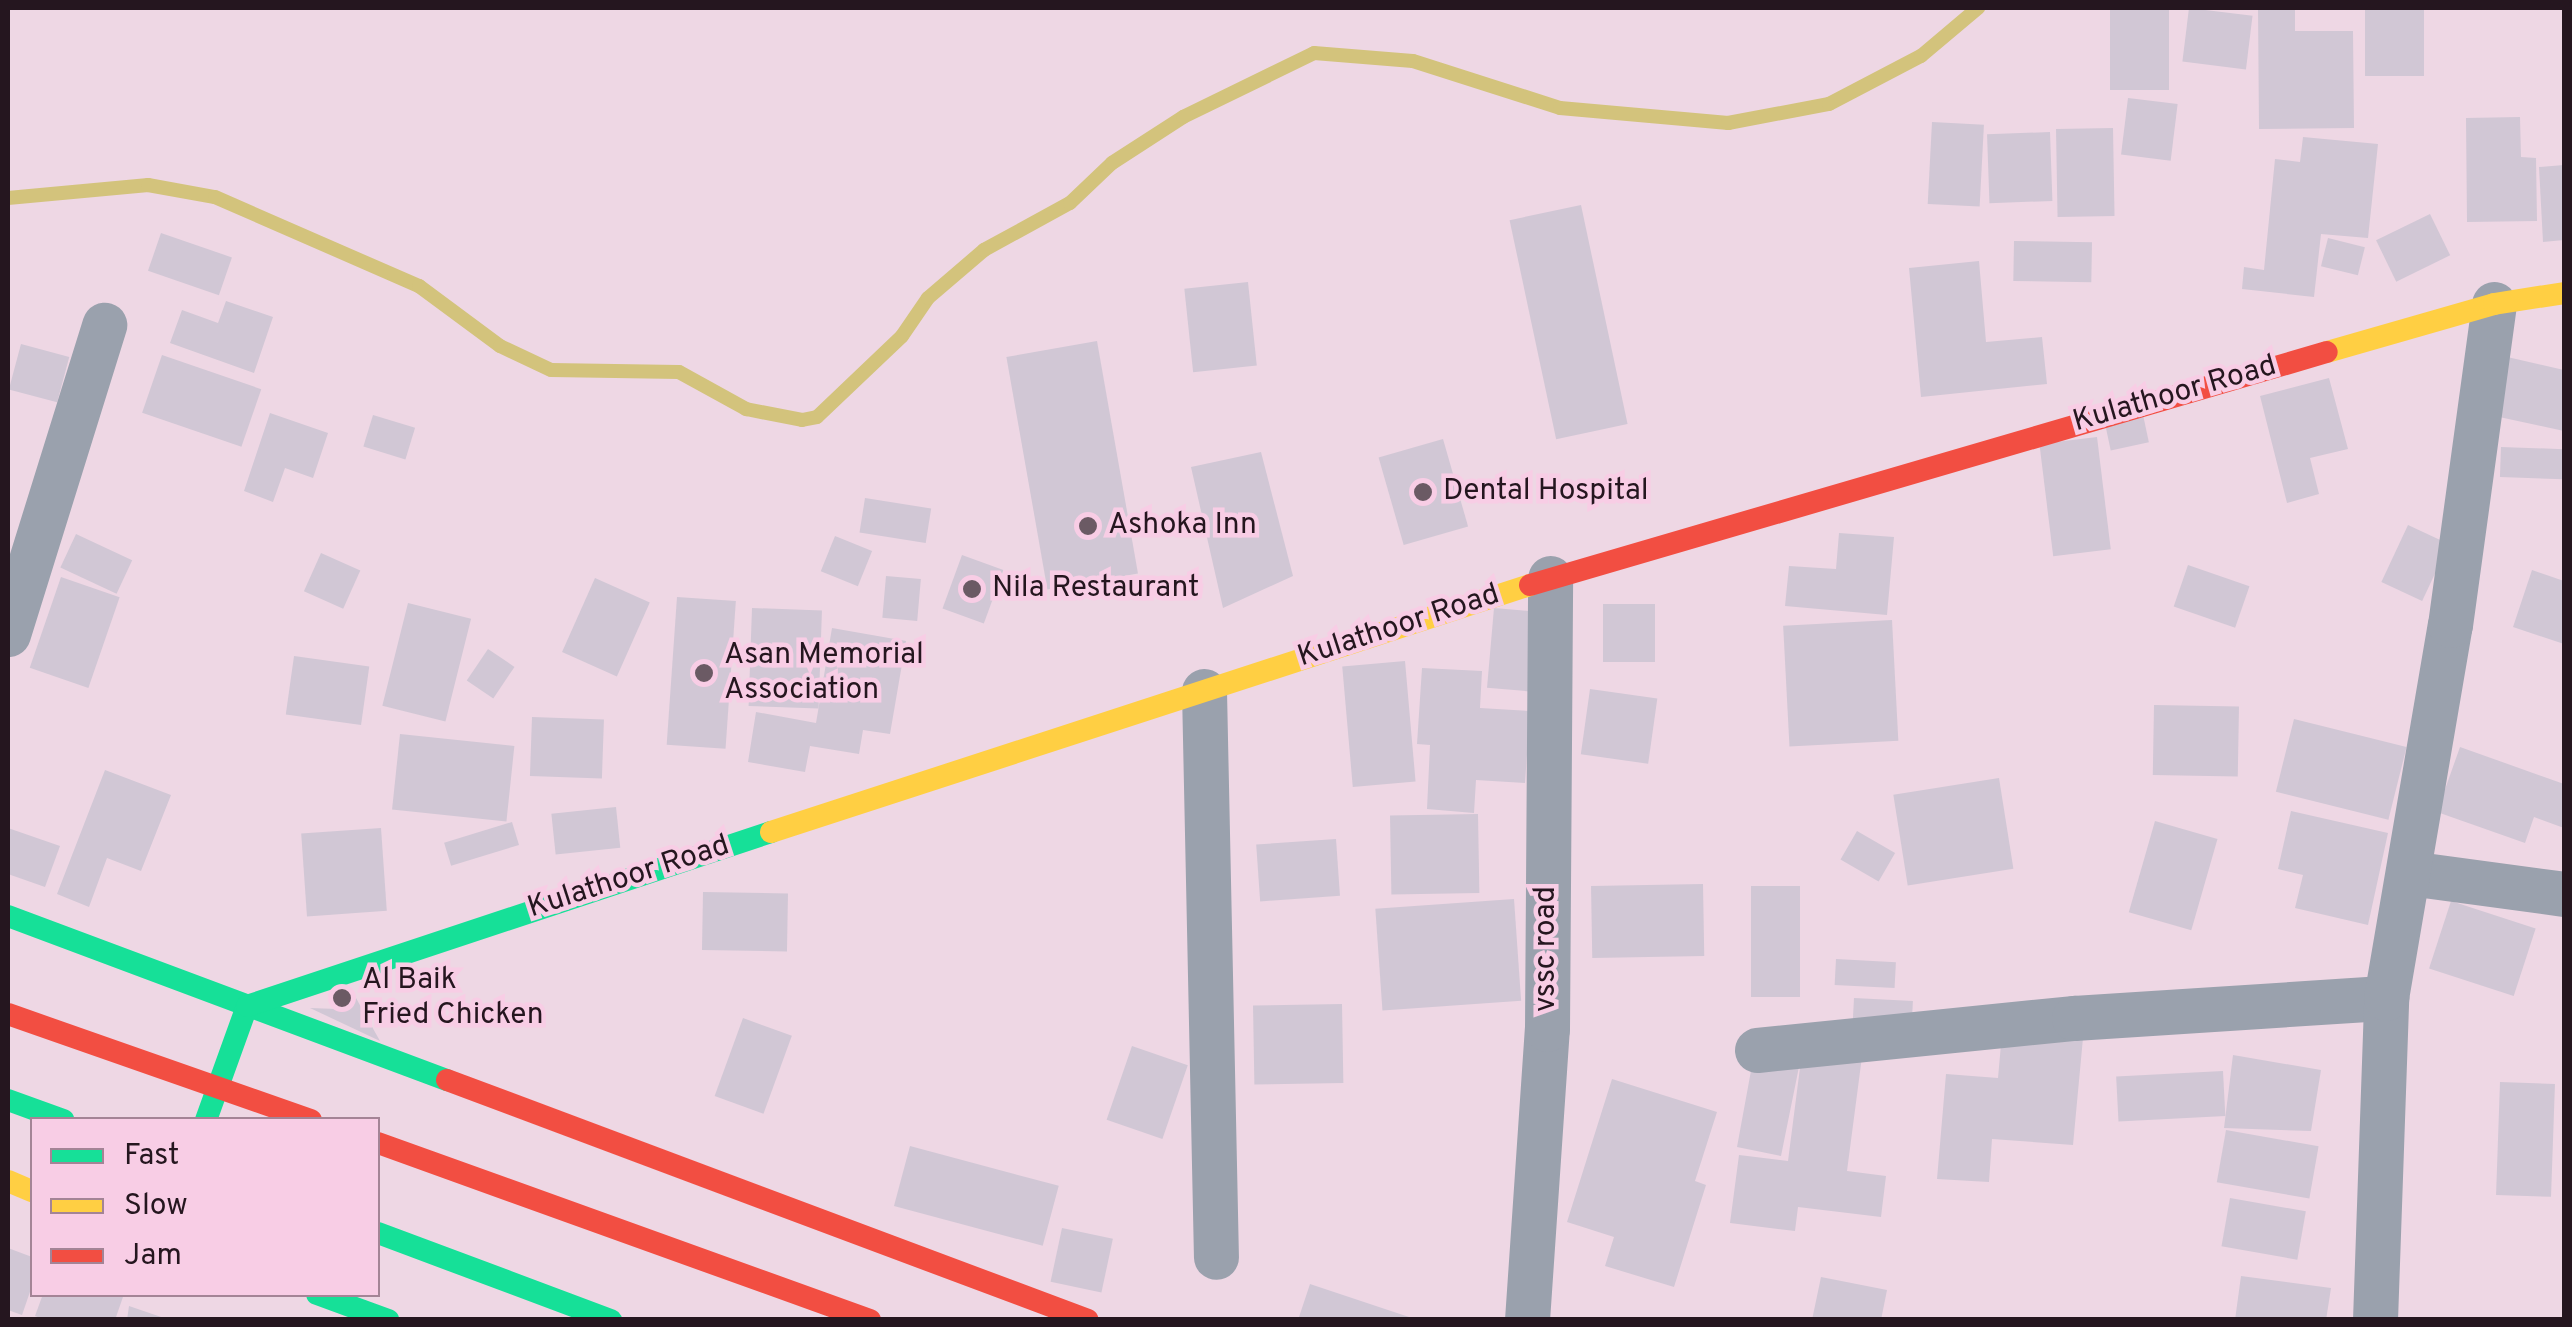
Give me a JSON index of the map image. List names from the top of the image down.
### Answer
{
  "streets": {
    "main road": ["Kulathoor Road"],
    "street": ["vssc road"]
  },
  "crossings": [
    ["Kulathoor Road", "vssc road"]
  ],
  "places": [
    "Dental Hospital",
    "Ashoka Inn",
    "Nila Restaurant",
    "Asan Memorial Association",
    "Al Baik Fried Chicken"
  ],
  "legend": ["Fast", "Slow", "Jam"]
}
